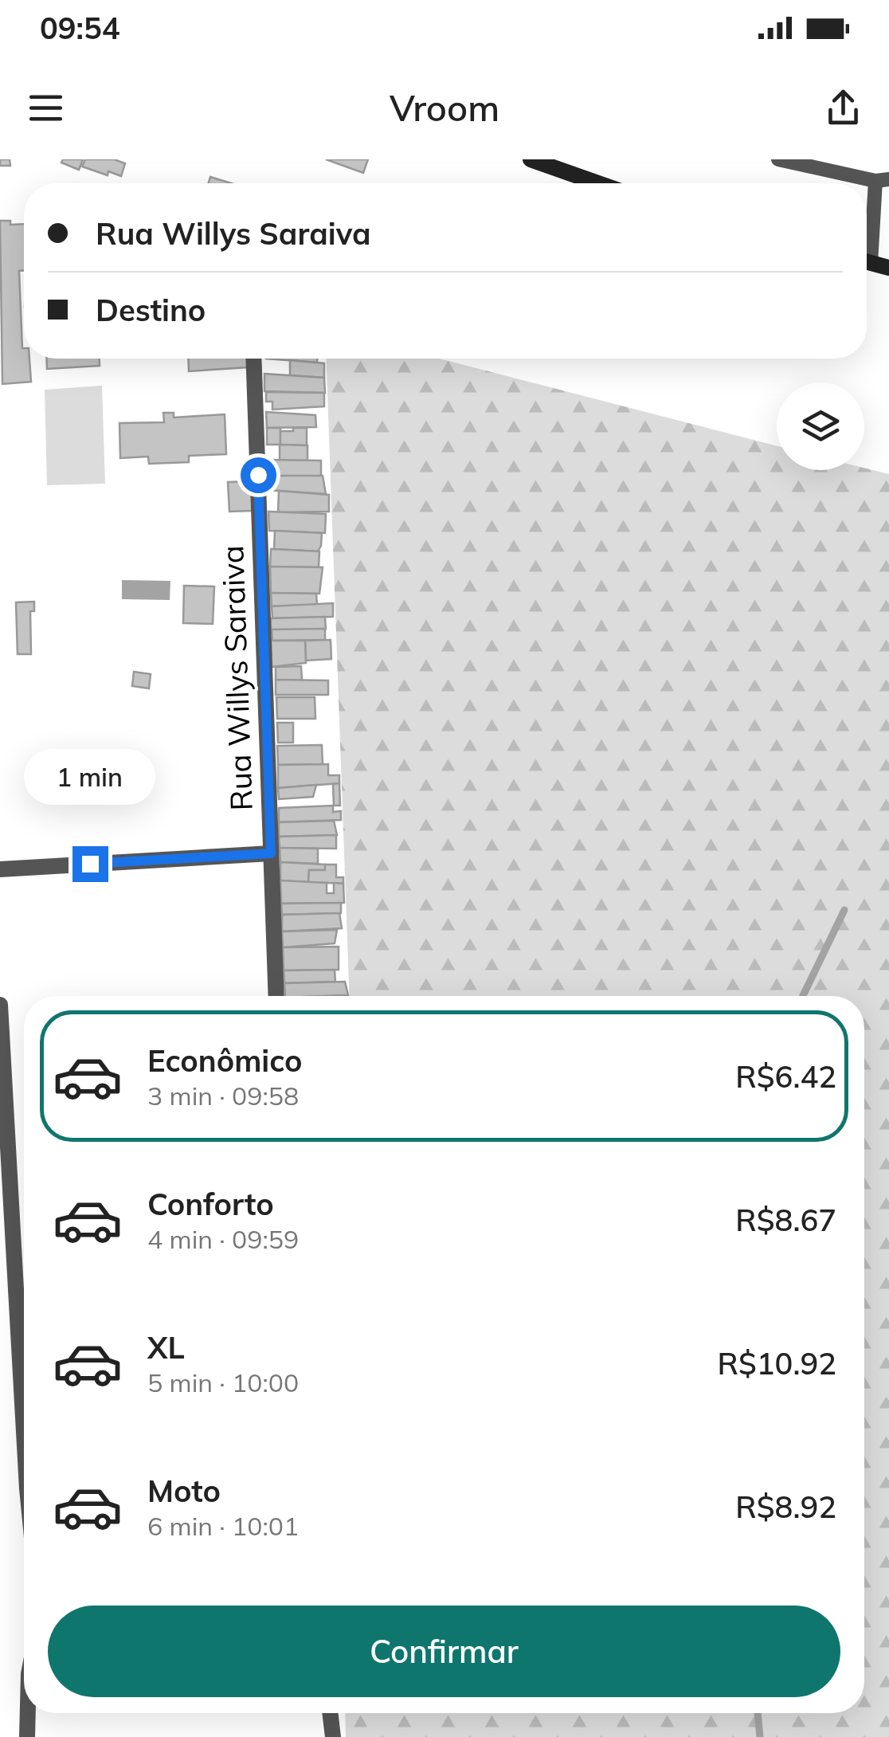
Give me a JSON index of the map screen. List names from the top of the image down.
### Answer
{
  "streets": {
    "street": ["Rua Willys Saraiva"]
  },
  "page": {
    "status": "09:54",
    "header": "Vroom",
    "banner": ["Rua Willys Saraiva", "Destino"],
    "bubble": "1 min",
    "list": [
      {
        "name": "Econômico",
        "note": "3 min · 09:58",
        "value": "R$6.42"
      },
      {
        "name": "Conforto",
        "note": "4 min · 09:59",
        "value": "R$8.67"
      },
      {
        "name": "XL",
        "note": "5 min · 10:00",
        "value": "R$10.92"
      },
      {
        "name": "Moto",
        "note": "6 min · 10:01",
        "value": "R$8.92"
      }
    ],
    "buttons": "Confirmar"
  }
}
